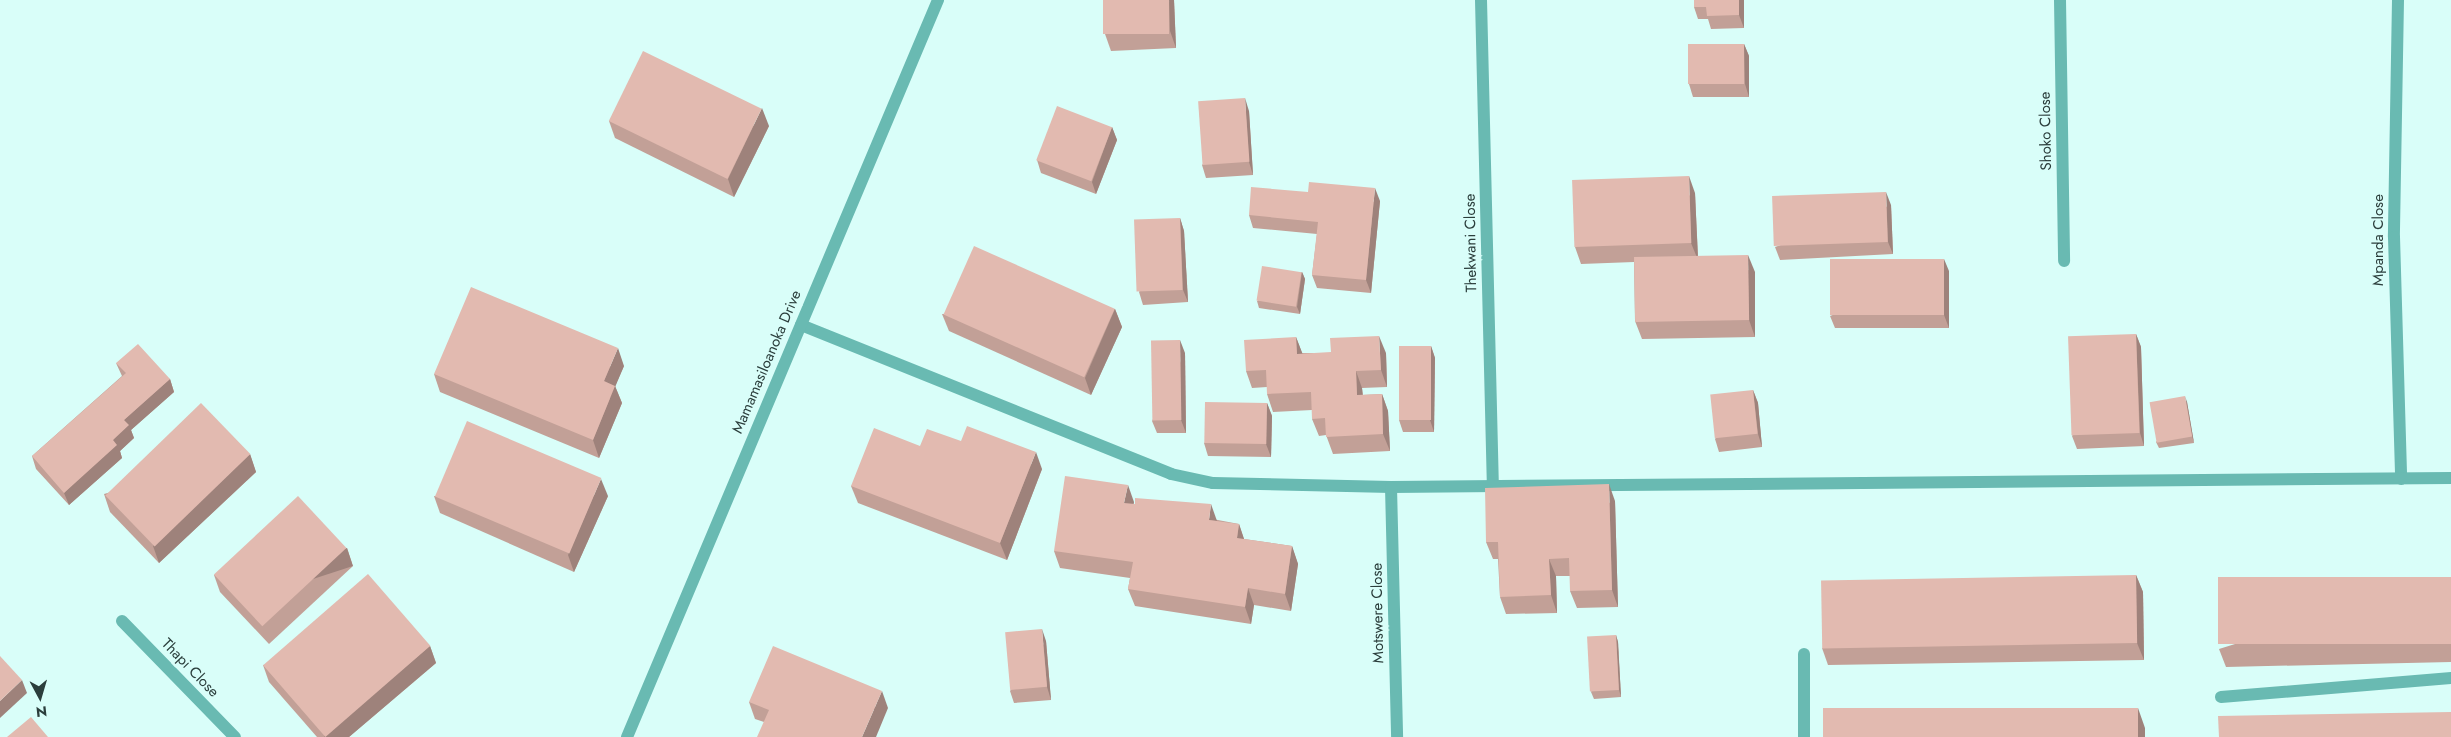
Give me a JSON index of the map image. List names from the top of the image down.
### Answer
{
  "streets": {
    "street": [
      "Shoko Close",
      "Mpanda Close",
      "Thekwani Close",
      "Mamamasiloanoka Drive",
      "Motswere Close",
      "Thapi Close"
    ]
  },
  "north": "bottom"
}
